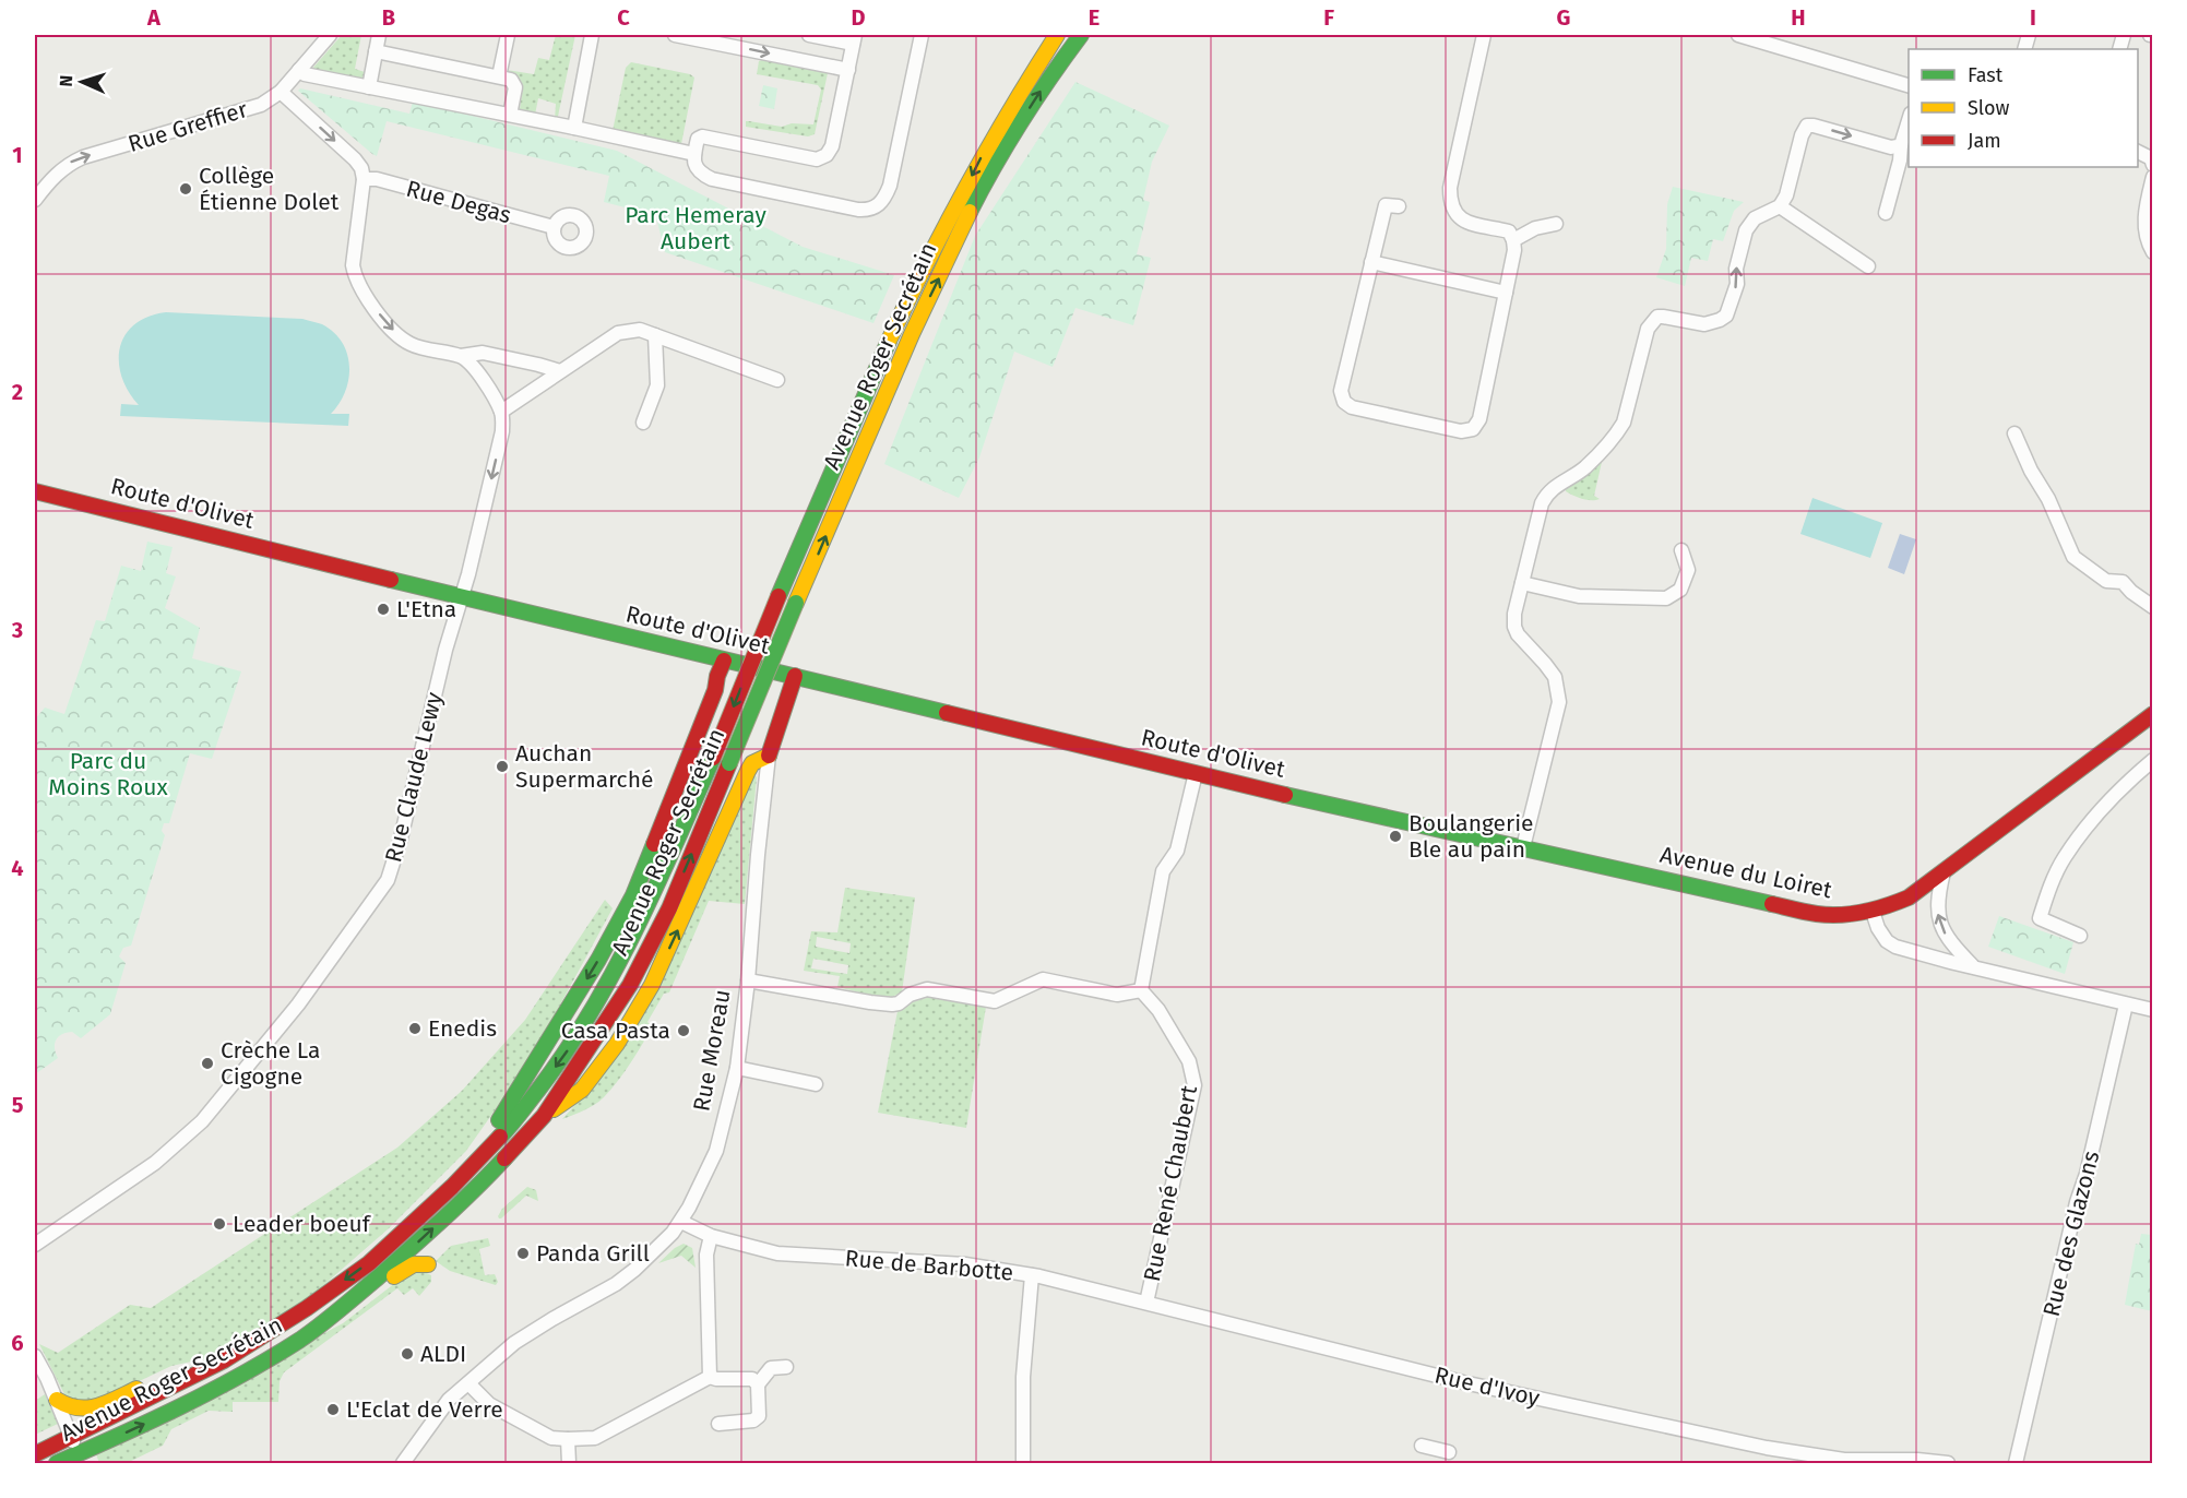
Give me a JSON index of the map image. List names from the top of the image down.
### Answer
{
  "streets": {
    "main road": [
      "Avenue Roger Secrétain",
      "Route d'Olivet",
      "Avenue du Loiret",
      "Rue Moreau"
    ],
    "street": [
      "Rue Greffier",
      "Rue Degas",
      "Rue Claude Lewy",
      "Rue René Chaubert",
      "Rue des Glazons",
      "Rue de Barbotte",
      "Rue d'Ivoy"
    ]
  },
  "crossings": [
    ["Route d'Olivet", "Rue Claude Lewy"],
    ["Route d'Olivet", "Avenue du Loiret"],
    ["Route d'Olivet", "Rue Moreau"],
    ["Rue Moreau", "Rue de Barbotte"],
    ["Rue René Chaubert", "Rue d'Ivoy"],
    ["Rue de Barbotte", "Rue d'Ivoy"]
  ],
  "one_way": ["Rue Greffier"],
  "parks": ["Parc Hemeray Aubert", "Parc du Moins Roux"],
  "places": [
    "Collège Étienne Dolet",
    "L'Etna",
    "Auchan Supermarché",
    "Boulangerie Ble au pain",
    "Enedis",
    "Casa Pasta",
    "Crèche La Cigogne",
    "Leader boeuf",
    "Panda Grill",
    "ALDI",
    "L'Eclat de Verre"
  ],
  "legend": ["Fast", "Slow", "Jam"],
  "north": "left",
  "grid": {
    "columns": [
      "A",
      "B",
      "C",
      "D",
      "E",
      "F",
      "G",
      "H",
      "I"
    ],
    "rows": [
      "1",
      "2",
      "3",
      "4",
      "5",
      "6"
    ]
  }
}
